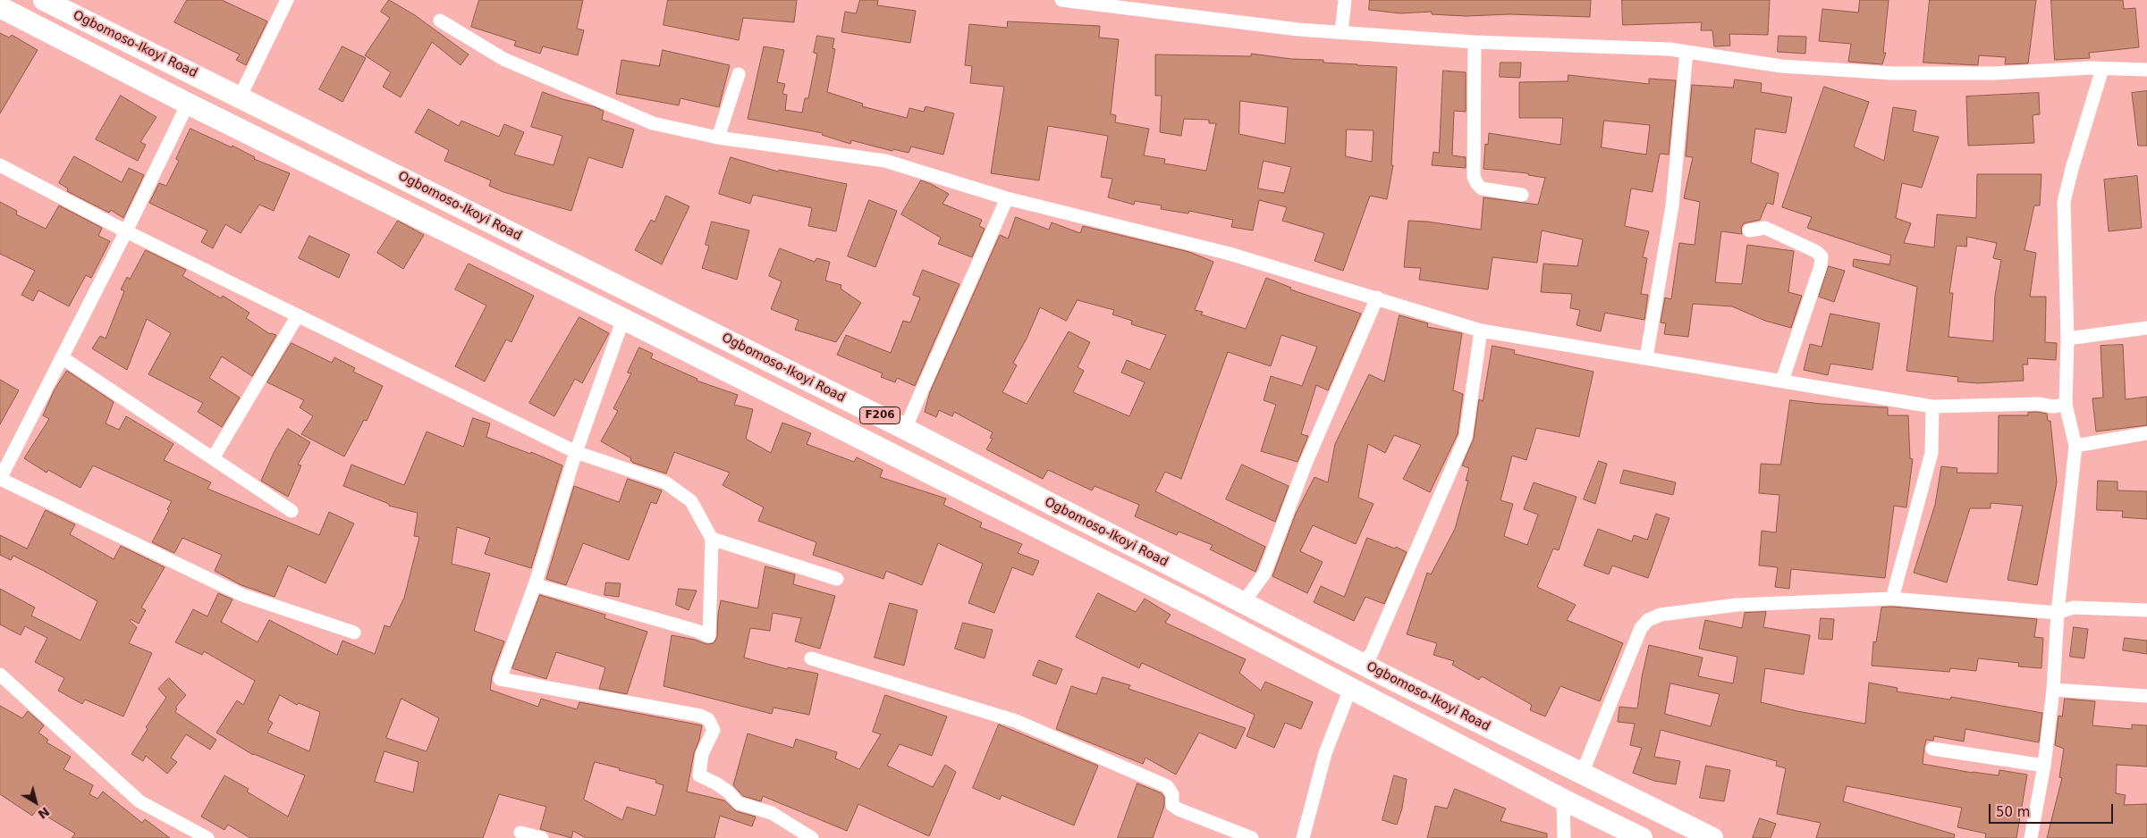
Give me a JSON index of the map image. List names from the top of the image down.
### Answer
{
  "streets": {
    "main road": ["Ogbomoso-Ikoyi Road", "F206"]
  },
  "scale_bar": "50 m",
  "north": "bottom right"
}
